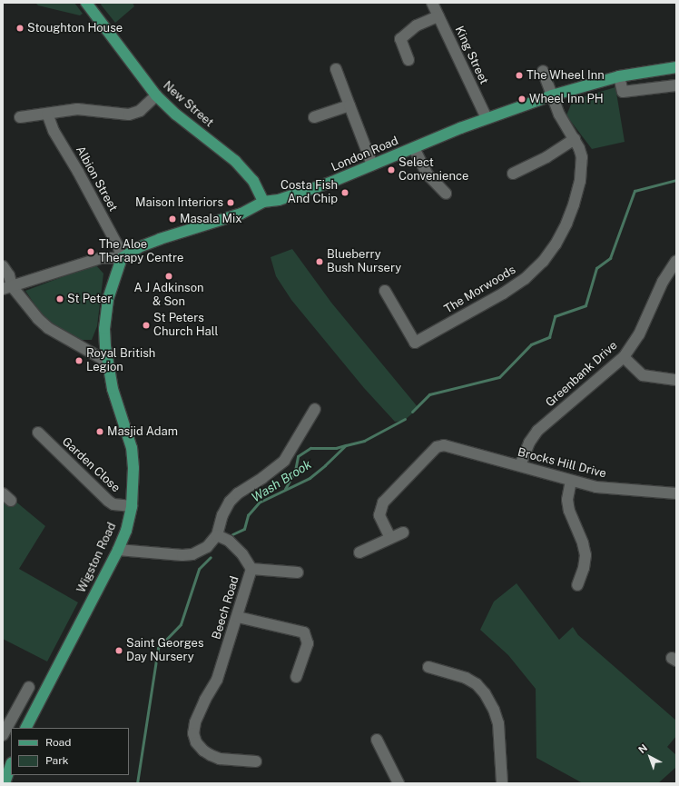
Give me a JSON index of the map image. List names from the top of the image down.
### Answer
{
  "streets": {
    "main road": ["New Street", "London Road", "Wigston Road"],
    "street": [
      "King Street",
      "Albion Street",
      "The Morwoods",
      "Greenbank Drive",
      "Brocks Hill Drive",
      "Garden Close",
      "Beech Road"
    ]
  },
  "crossings": [
    ["King Street", "London Road"],
    ["New Street", "London Road"],
    ["London Road", "Albion Street"],
    ["London Road", "The Morwoods"],
    ["London Road", "Wigston Road"],
    ["Albion Street", "Wigston Road"],
    ["Greenbank Drive", "Brocks Hill Drive"],
    ["Garden Close", "Wigston Road"]
  ],
  "water": ["Wash Brook"],
  "places": [
    "Stoughton House",
    "The Wheel Inn",
    "Wheel Inn PH",
    "Select Convenience",
    "Costa Fish And Chip",
    "Maison Interiors",
    "Masala Mix",
    "The Aloe Therapy Centre",
    "Blueberry Bush Nursery",
    "A J Adkinson & Son",
    "St Peter",
    "St Peters Church Hall",
    "Royal British Legion",
    "Masjid Adam",
    "Saint Georges Day Nursery"
  ],
  "legend": ["Road", "Park"],
  "north": "top left"
}
